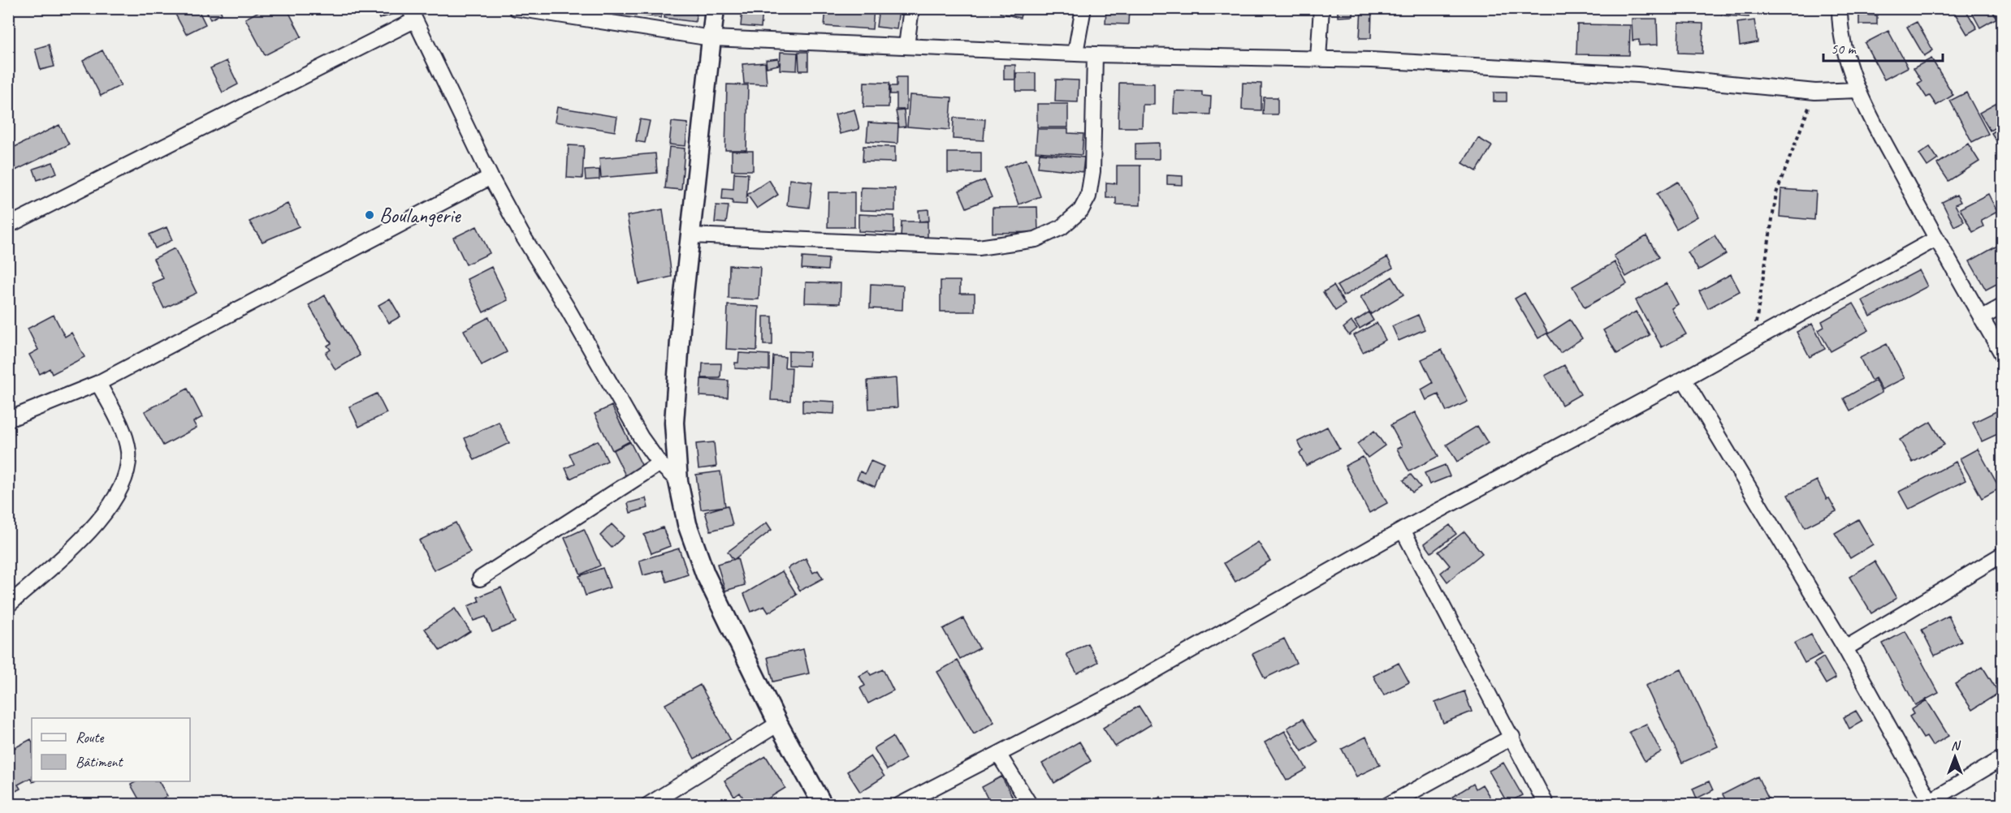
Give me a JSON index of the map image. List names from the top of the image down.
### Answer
{
  "places": ["Boulangerie"],
  "legend": ["Route", "Bâtiment"],
  "scale_bar": "50 m",
  "north": "top"
}
